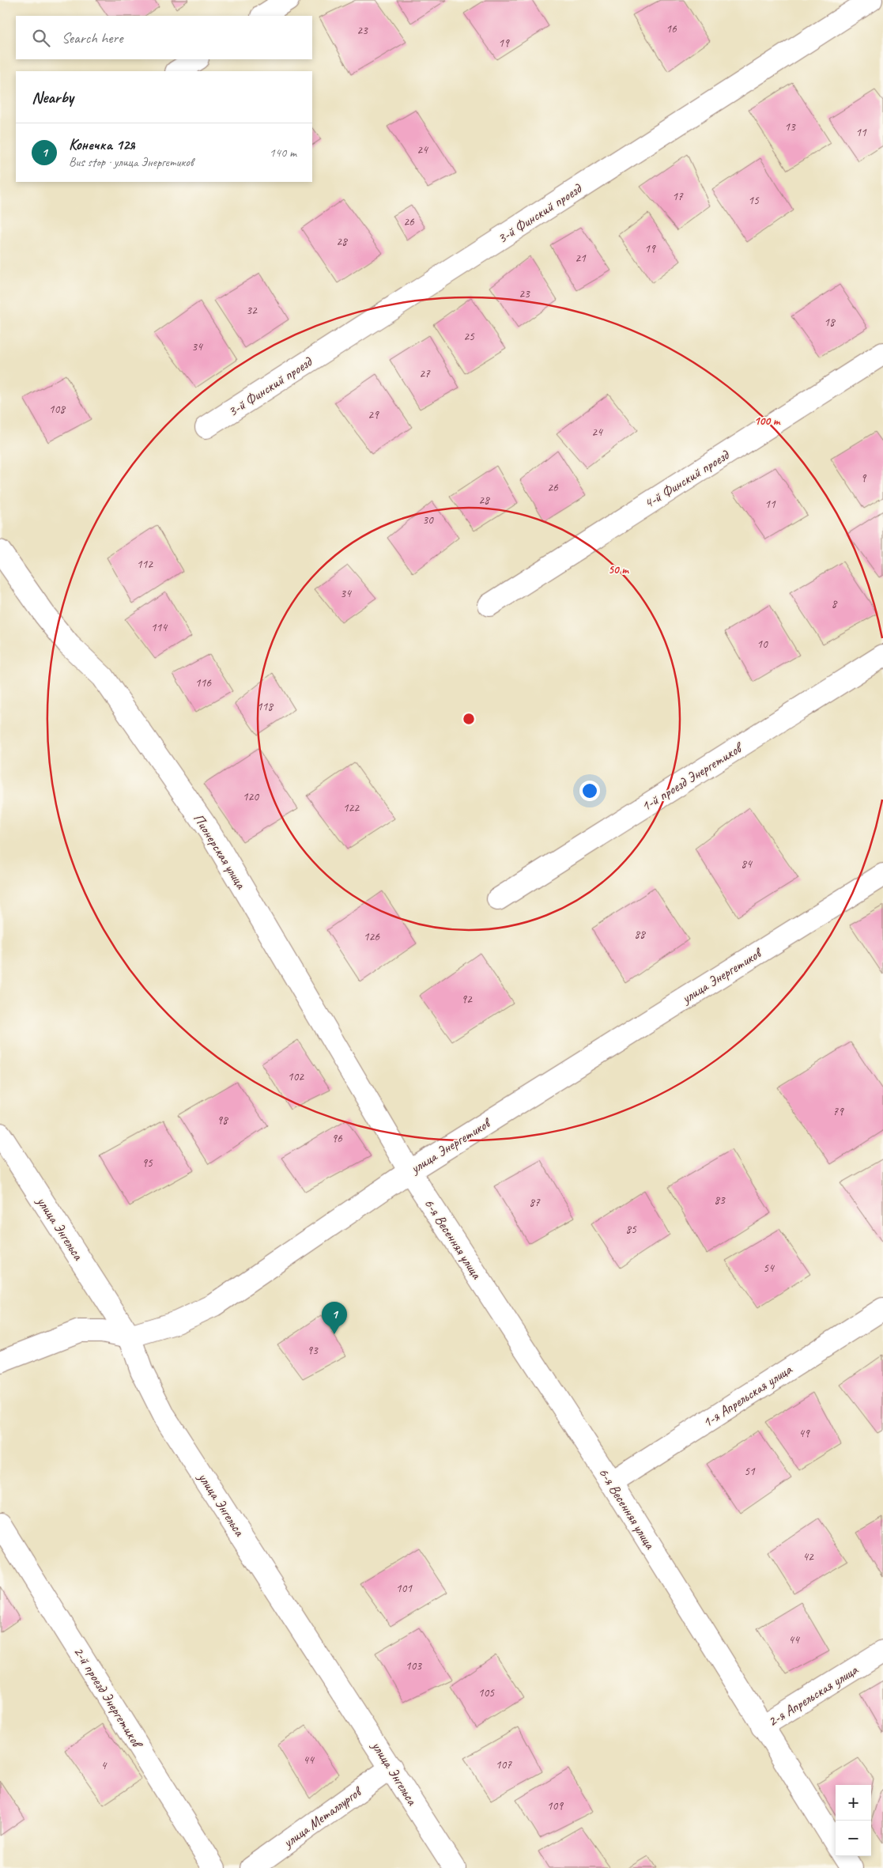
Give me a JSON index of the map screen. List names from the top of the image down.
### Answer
{
  "streets": {
    "street": [
      "3-й Финский проезд",
      "4-й Финский проезд",
      "1-й проезд Энергетиков",
      "Пионерская улица",
      "улица Энергетиков",
      "улица Энгельса",
      "6-я Весенняя улица",
      "1-я Апрельская улица",
      "2-я Апрельская улица",
      "2-й проезд Энергетиков",
      "улица Металлургов"
    ]
  },
  "crossings": [
    ["Пионерская улица", "улица Энергетиков"],
    ["Пионерская улица", "6-я Весенняя улица"],
    ["улица Энергетиков", "улица Энгельса"],
    ["улица Энергетиков", "6-я Весенняя улица"],
    ["улица Энгельса", "улица Металлургов"],
    ["6-я Весенняя улица", "1-я Апрельская улица"],
    ["6-я Весенняя улица", "2-я Апрельская улица"]
  ],
  "house_numbers": [
    "16",
    "23",
    "19",
    "13",
    "11",
    "24",
    "17",
    "15",
    "26",
    "28",
    "19",
    "21",
    "23",
    "32",
    "18",
    "25",
    "34",
    "27",
    "108",
    "29",
    "24",
    "9",
    "26",
    "28",
    "11",
    "30",
    "112",
    "34",
    "8",
    "114",
    "10",
    "116",
    "118",
    "120",
    "122",
    "84",
    "88",
    "126",
    "92",
    "102",
    "79",
    "98",
    "96",
    "95",
    "83",
    "87",
    "85",
    "54",
    "93",
    "49",
    "51",
    "42",
    "101",
    "44",
    "103",
    "105",
    "44",
    "107",
    "4",
    "109"
  ],
  "page": {
    "search": "Search here",
    "heading": "Nearby",
    "list": [
      {
        "mark": "1",
        "name": "Конечка 12я",
        "note": "Bus stop · улица Энергетиков",
        "value": "140 m"
      }
    ],
    "pins": "1",
    "map_buttons": ["+", "−"]
  },
  "rings": ["100 m", "50 m"]
}
